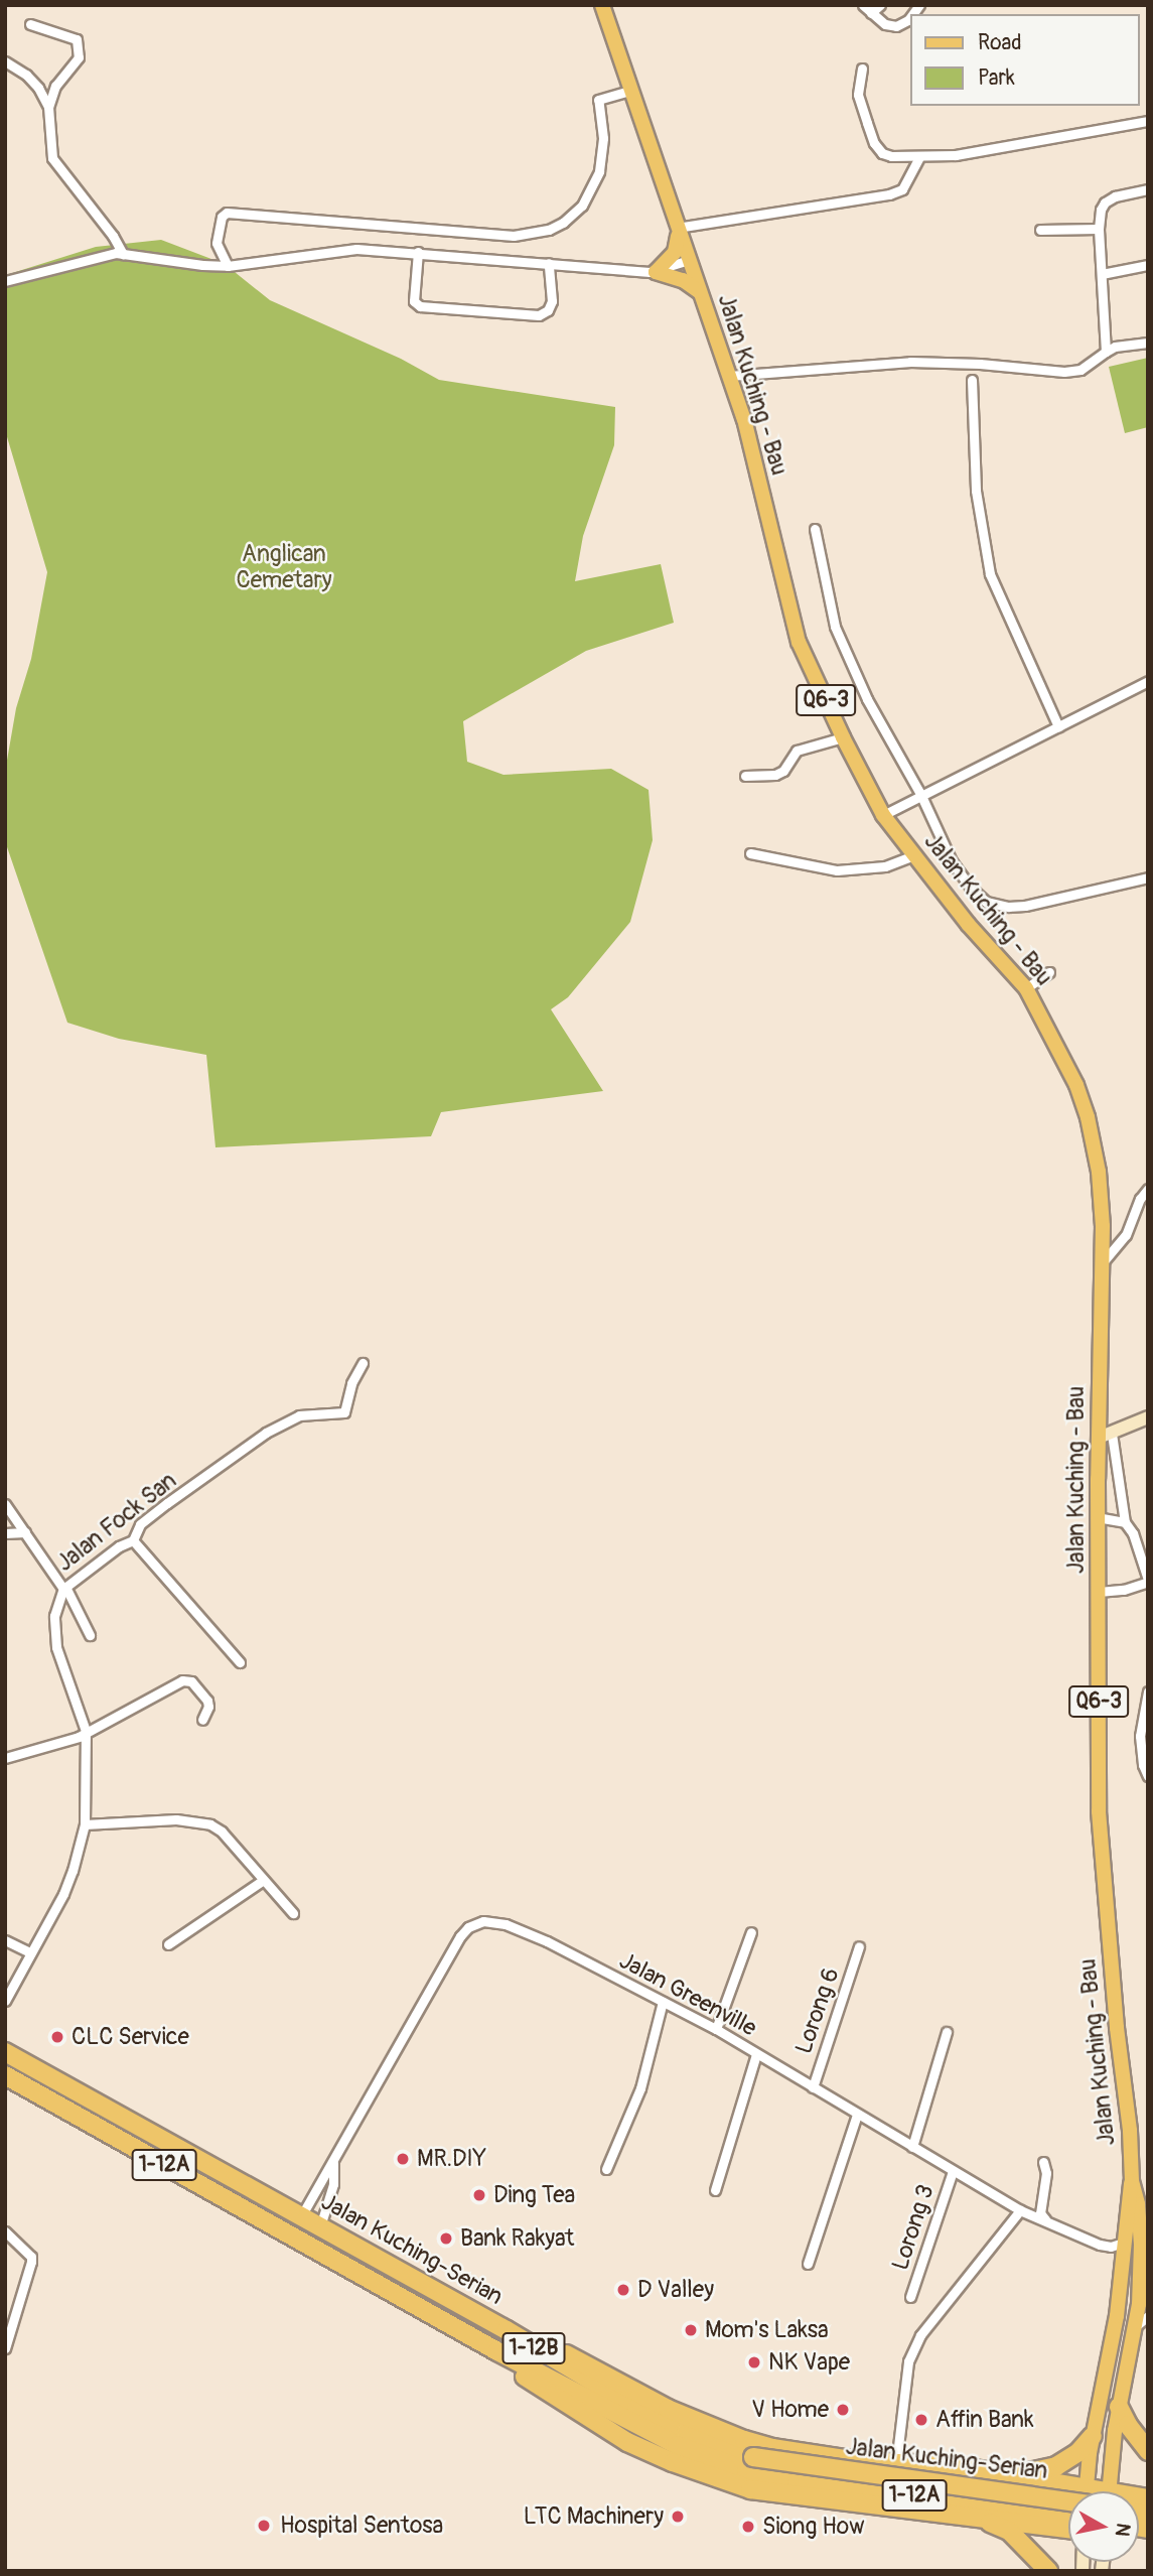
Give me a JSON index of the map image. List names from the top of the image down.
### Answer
{
  "streets": {
    "highway": ["1-12A", "Jalan Kuching-Serian", "1-12B"],
    "main road": ["Jalan Kuching - Bau", "Q6-3"],
    "street": [
      "Jalan Fock San",
      "Jalan Greenville",
      "Lorong 6",
      "Lorong 3"
    ]
  },
  "crossings": [
    ["Jalan Kuching - Bau", "Jalan Greenville"],
    ["Jalan Greenville", "Lorong 6"],
    ["Jalan Greenville", "Lorong 3"],
    ["Jalan Greenville", "Jalan Kuching-Serian"]
  ],
  "parks": ["Anglican Cemetary"],
  "places": [
    "CLC Service",
    "MR.DIY",
    "Ding Tea",
    "Bank Rakyat",
    "D Valley",
    "Mom's Laksa",
    "NK Vape",
    "V Home",
    "Affin Bank",
    "LTC Machinery",
    "Hospital Sentosa",
    "Siong How"
  ],
  "legend": ["Road", "Park"],
  "north": "right"
}
